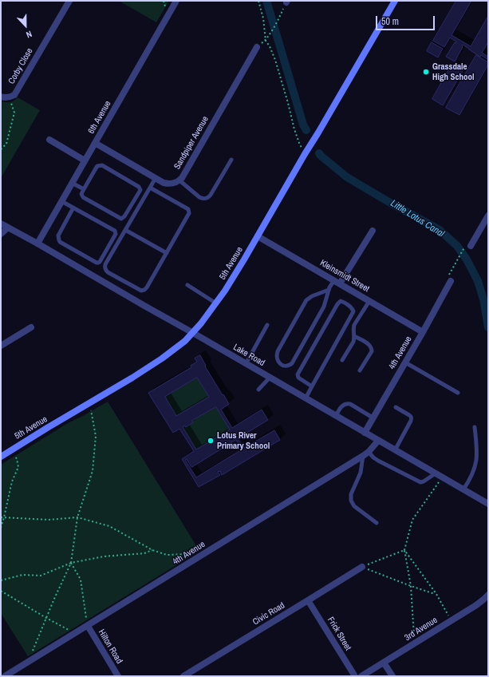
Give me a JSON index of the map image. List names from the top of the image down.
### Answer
{
  "streets": {
    "main road": ["5th Avenue"],
    "street": [
      "Corby Close",
      "6th Avenue",
      "Sandpiper Avenue",
      "Kleinsmidt Street",
      "4th Avenue",
      "Lake Road",
      "Civic Road",
      "3rd Avenue",
      "Frick Street",
      "Hilton Road"
    ]
  },
  "crossings": [
    ["6th Avenue", "Sandpiper Avenue"],
    ["6th Avenue", "Lake Road"],
    ["5th Avenue", "Kleinsmidt Street"],
    ["5th Avenue", "Lake Road"],
    ["Kleinsmidt Street", "4th Avenue"],
    ["4th Avenue", "Lake Road"],
    ["4th Avenue", "Hilton Road"],
    ["Civic Road", "Frick Street"]
  ],
  "water": ["Little Lotus Canal"],
  "places": ["Grassdale High School", "Lotus River Primary School"],
  "scale_bar": "50 m",
  "north": "bottom"
}
